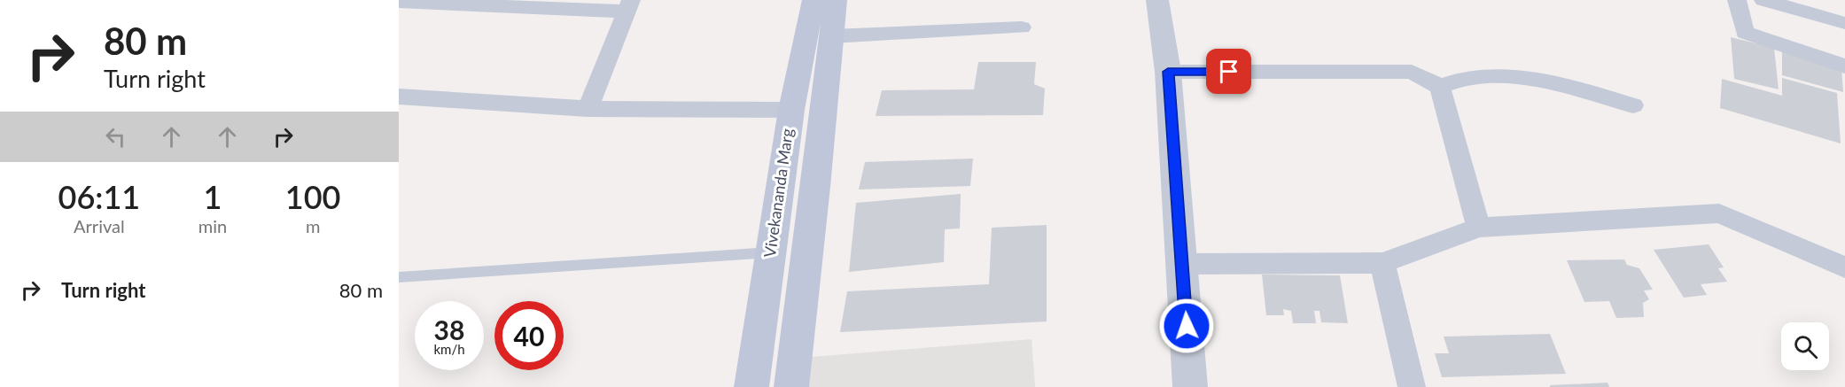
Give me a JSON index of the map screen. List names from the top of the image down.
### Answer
{
  "streets": {
    "main road": ["Vivekananda Marg"]
  },
  "page": {
    "turn": ["80 m", "Turn right"],
    "eta": [
      "06:11",
      "Arrival",
      "1",
      "min",
      "100",
      "m"
    ],
    "list": [
      {
        "name": "Turn right",
        "value": "80 m"
      }
    ],
    "speed": "38 km/h",
    "limit": "40"
  }
}
